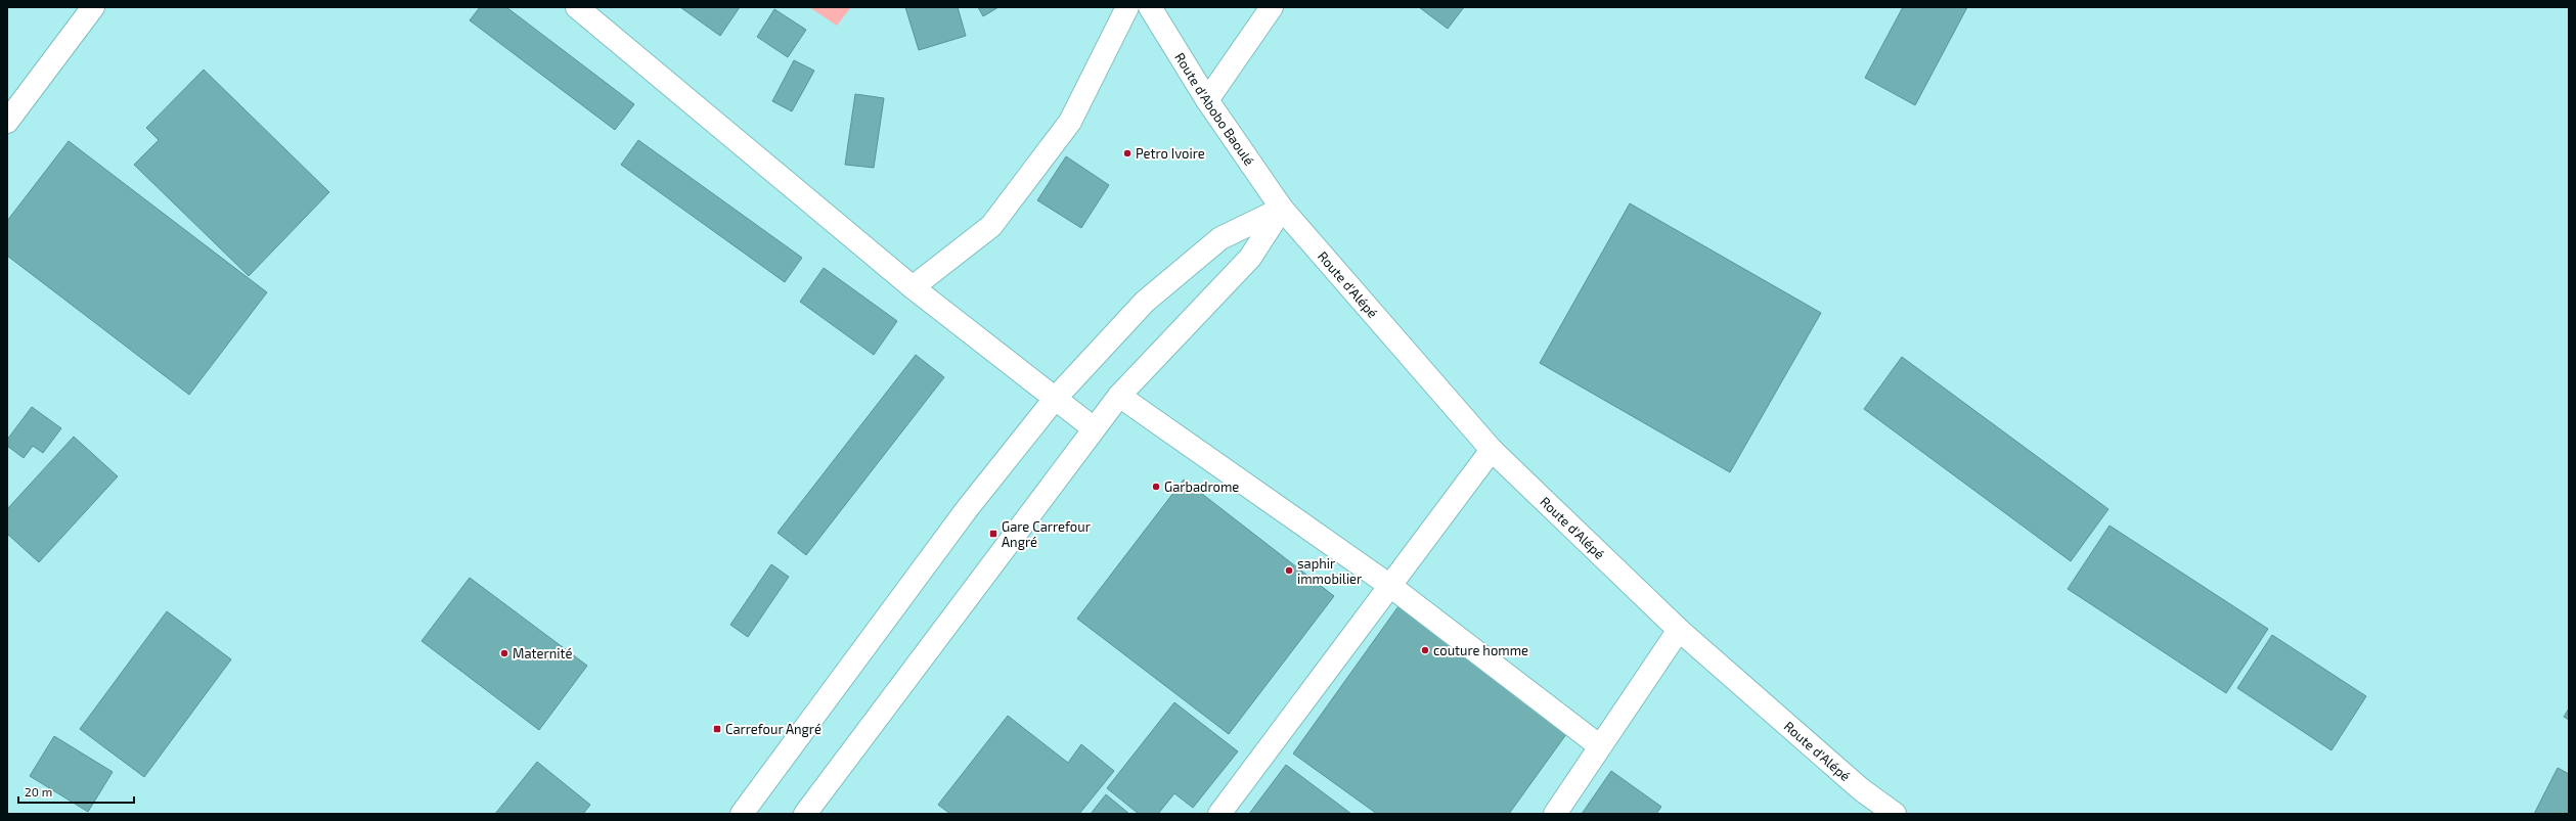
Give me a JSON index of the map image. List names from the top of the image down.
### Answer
{
  "streets": {
    "main road": ["Route d'Abobo Baoulé", "Route d'Alépé"]
  },
  "crossings": [
    ["Route d'Abobo Baoulé", "Route d'Alépé"]
  ],
  "places": {
    "other": [
      "Petro Ivoire",
      "Garbadrome",
      "saphir immobilier",
      "couture homme",
      "Maternité"
    ],
    "transit": ["Gare Carrefour Angré", "Carrefour Angré"]
  },
  "scale_bar": "20 m"
}
